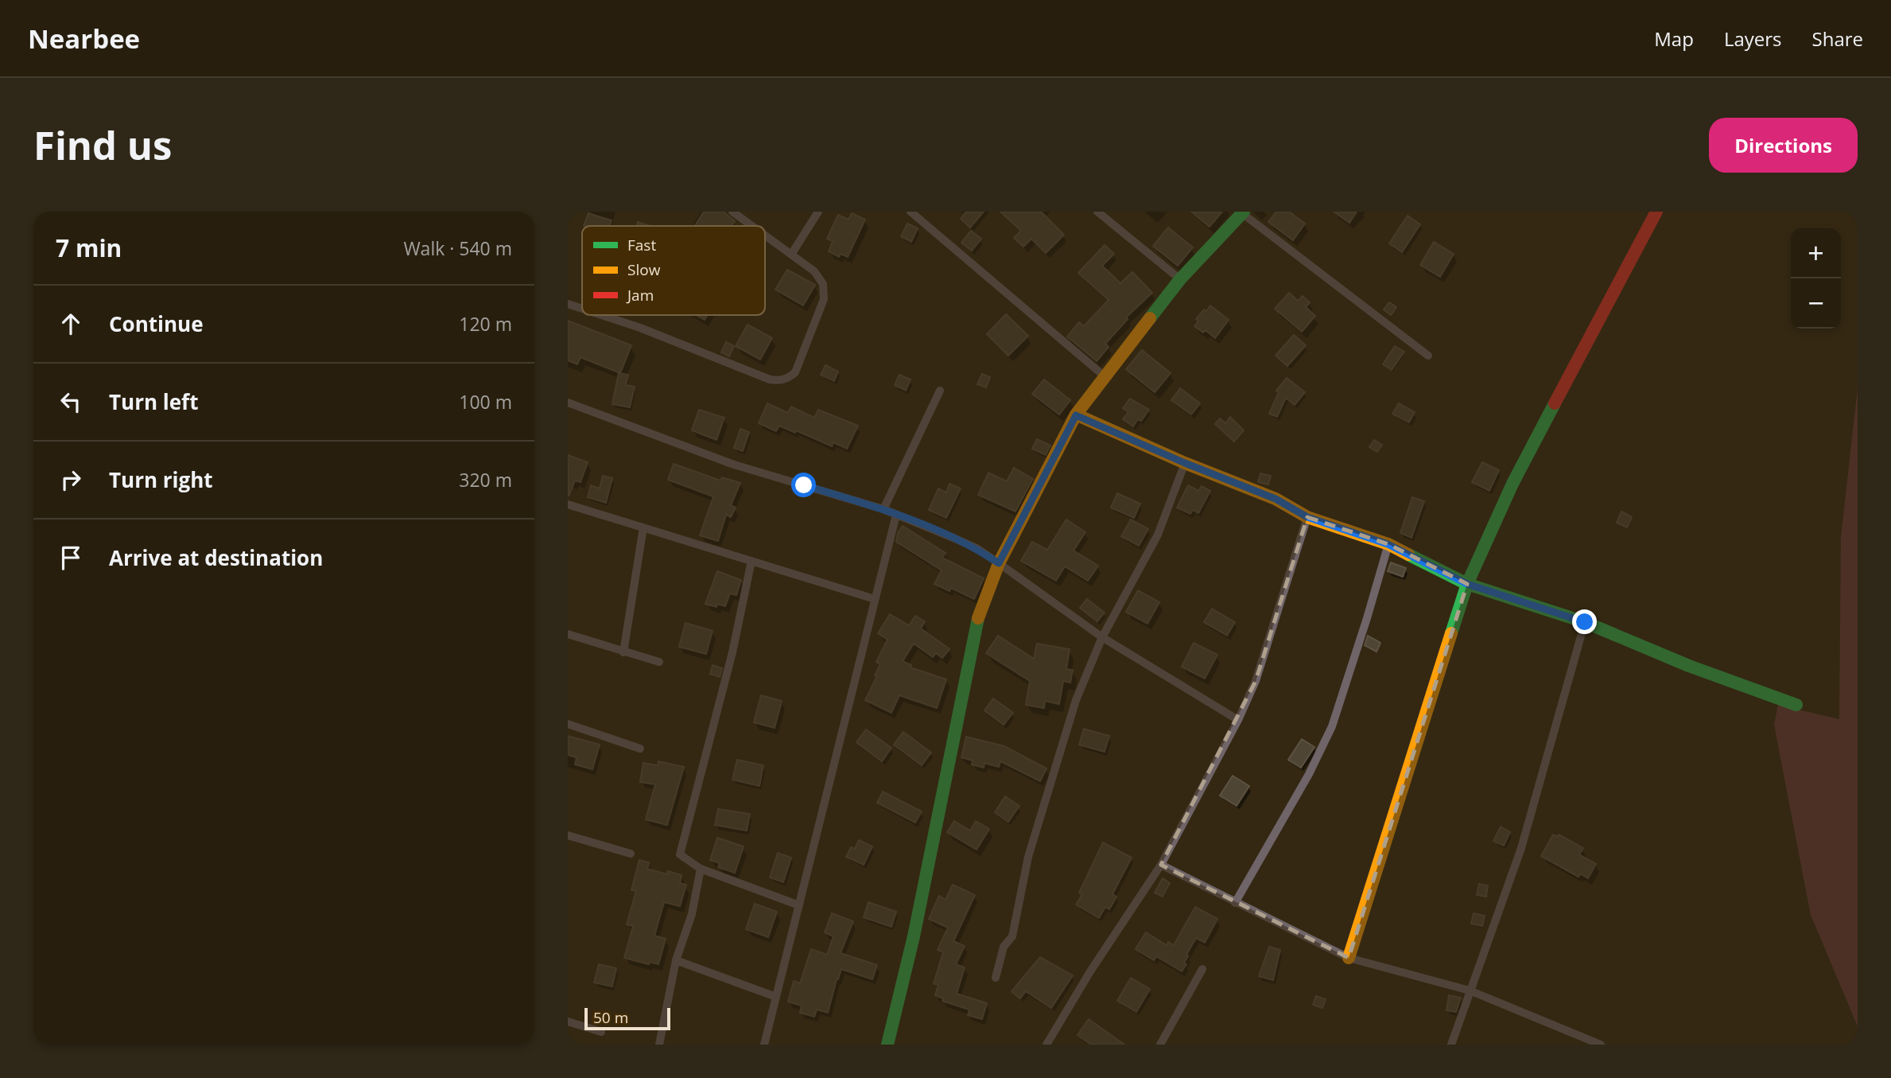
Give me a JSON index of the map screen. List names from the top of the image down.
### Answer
{
  "legend": ["Fast", "Slow", "Jam"],
  "scale_bar": "50 m",
  "page": {
    "header": "Nearbee",
    "nav": ["Map", "Layers", "Share"],
    "buttons": "Directions",
    "title": "Find us",
    "heading": ["7 min", "Walk · 540 m"],
    "map_buttons": ["+", "−"],
    "list": [
      ["Continue", "120 m"],
      ["Turn left", "100 m"],
      ["Turn right", "320 m"],
      "Arrive at destination"
    ],
    "scale": "50 m"
  }
}
